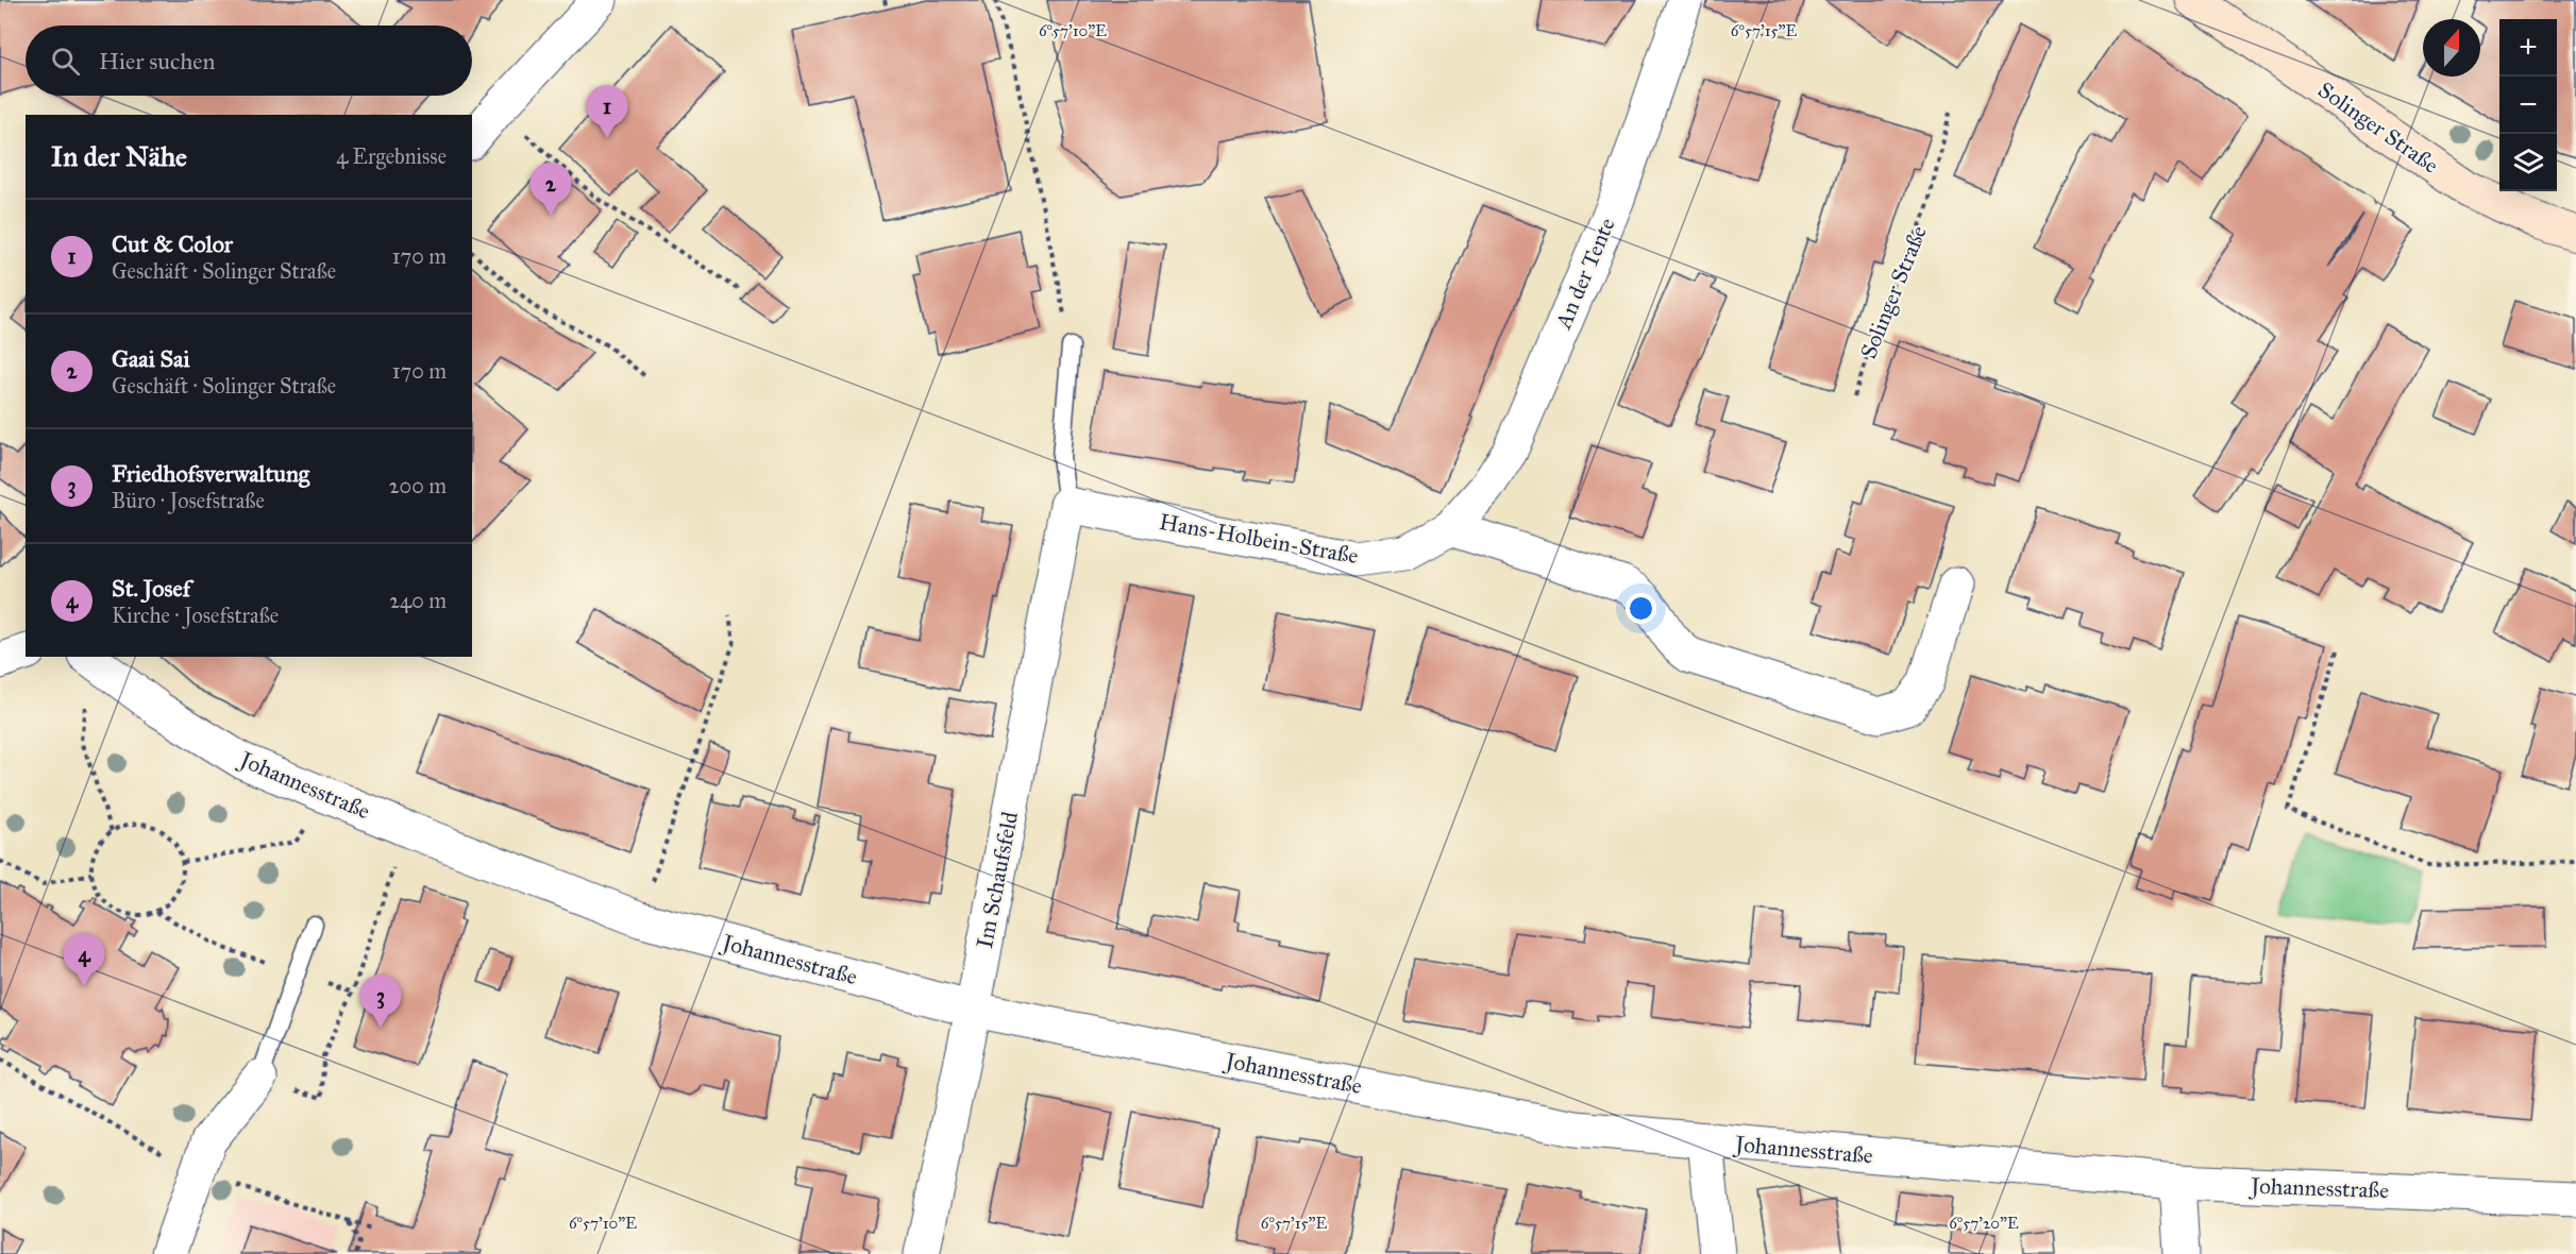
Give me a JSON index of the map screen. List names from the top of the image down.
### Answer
{
  "streets": {
    "main road": ["Solinger Straße"],
    "street": [
      "An der Tente",
      "Hans-Holbein-Straße",
      "Johannesstraße",
      "Im Schaufsfeld"
    ]
  },
  "crossings": [
    ["An der Tente", "Hans-Holbein-Straße"],
    ["Hans-Holbein-Straße", "Im Schaufsfeld"],
    ["Johannesstraße", "Im Schaufsfeld"]
  ],
  "north": "top",
  "page": {
    "map_buttons": ["+", "−"],
    "search": "Hier suchen",
    "pins": [
      "1",
      "2",
      "4",
      "3"
    ],
    "heading": ["In der Nähe", "4 Ergebnisse"],
    "list": [
      {
        "mark": "1",
        "name": "Cut & Color",
        "note": "Geschäft · Solinger Straße",
        "value": "170 m"
      },
      {
        "mark": "2",
        "name": "Gaai Sai",
        "note": "Geschäft · Solinger Straße",
        "value": "170 m"
      },
      {
        "mark": "3",
        "name": "Friedhofsverwaltung",
        "note": "Büro · Josefstraße",
        "value": "200 m"
      },
      {
        "mark": "4",
        "name": "St. Josef",
        "note": "Kirche · Josefstraße",
        "value": "240 m"
      }
    ]
  },
  "coordinates": ["6°57'10\"E", "6°57'15\"E", "6°57'20\"E"]
}
